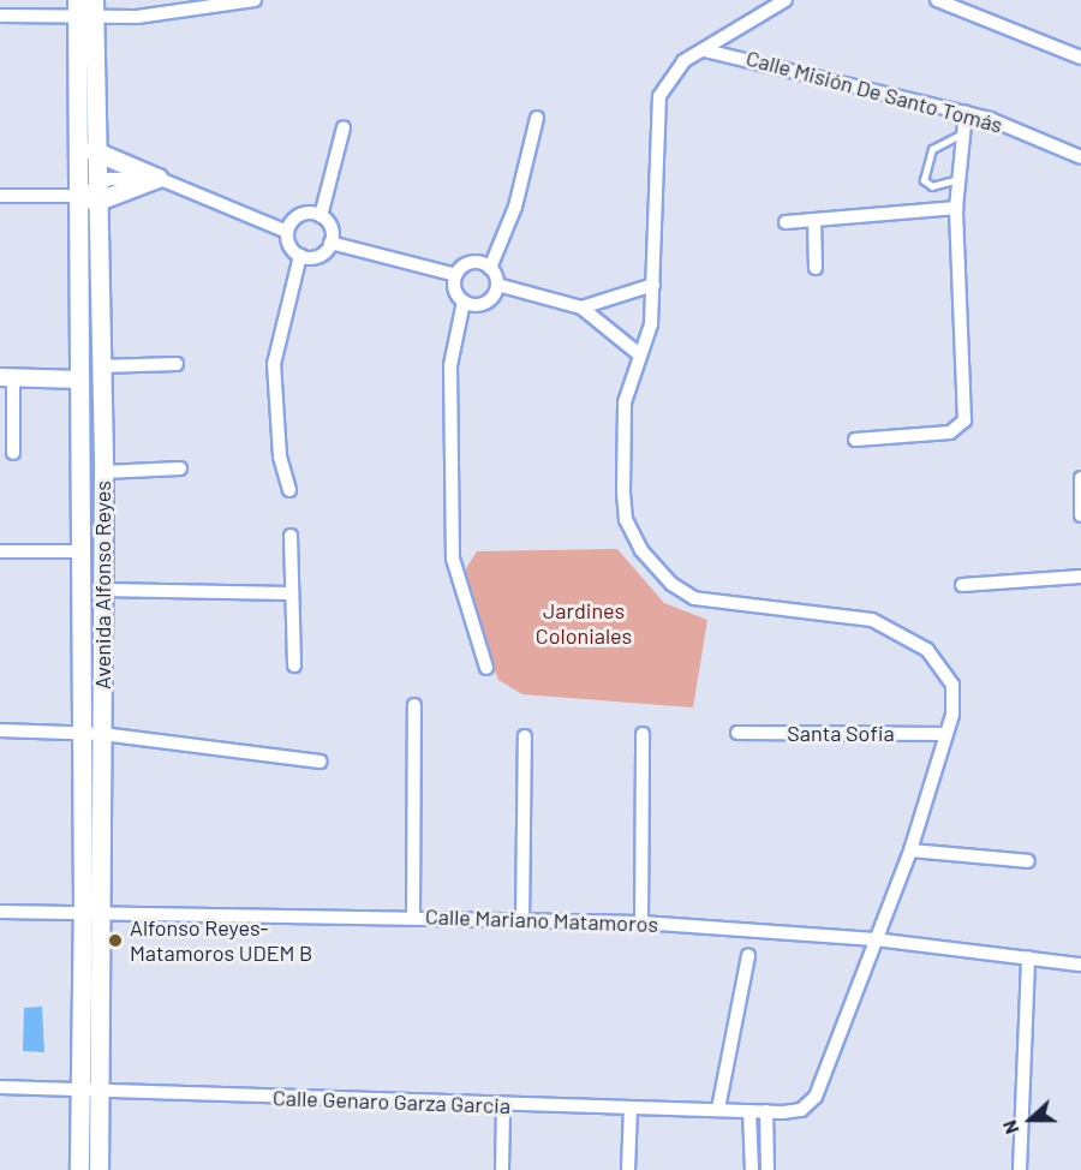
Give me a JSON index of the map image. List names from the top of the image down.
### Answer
{
  "streets": {
    "main road": ["Avenida Alfonso Reyes"],
    "street": [
      "Calle Misión De Santo Tomás",
      "Santa Sofia",
      "Calle Mariano Matamoros",
      "Calle Genaro Garza Garcia"
    ]
  },
  "crossings": [
    ["Avenida Alfonso Reyes", "Calle Mariano Matamoros"],
    ["Avenida Alfonso Reyes", "Calle Genaro Garza Garcia"],
    ["Calle Mariano Matamoros", "Calle Genaro Garza Garcia"]
  ],
  "parks": ["Jardines Coloniales"],
  "places": ["Alfonso Reyes- Matamoros UDEM B"],
  "north": "left"
}
